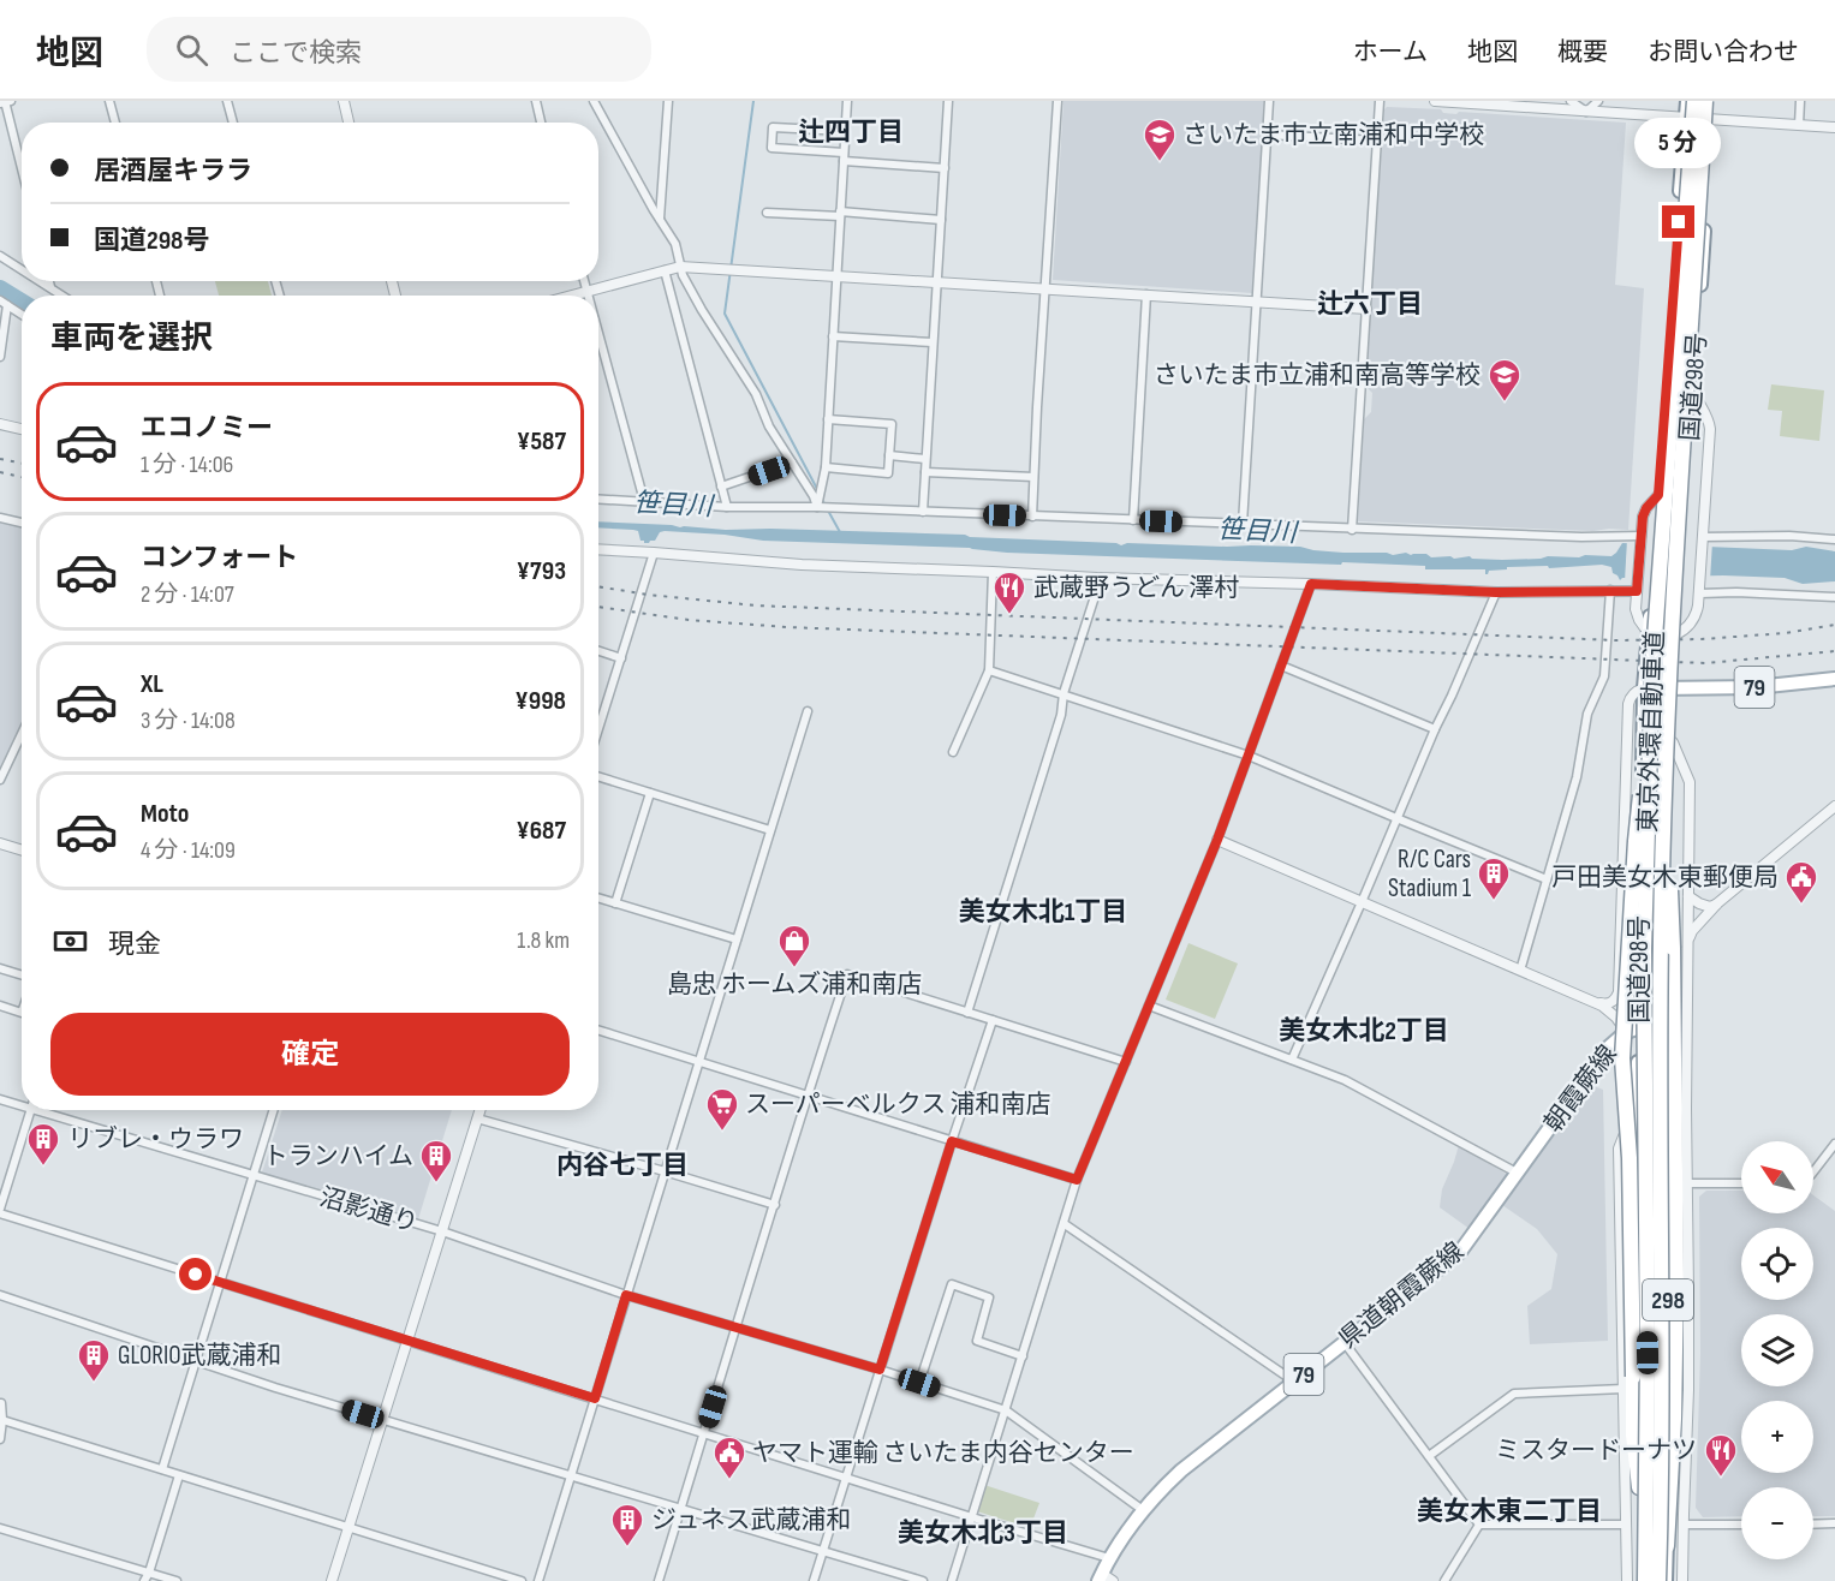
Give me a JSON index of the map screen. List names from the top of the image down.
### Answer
{
  "streets": {
    "highway": ["東京外環自動車道"],
    "main road": [
      "国道298号",
      "79",
      "朝霞蕨線",
      "県道朝霞蕨線",
      "298"
    ],
    "street": ["沼影通り"]
  },
  "crossings": [
    ["国道298号", "79"],
    ["国道298号", "朝霞蕨線"],
    ["朝霞蕨線", "県道朝霞蕨線"],
    ["沼影通り", "県道朝霞蕨線"]
  ],
  "districts": [
    "辻四丁目",
    "辻六丁目",
    "美女木北1丁目",
    "美女木北2丁目",
    "内谷七丁目",
    "美女木東二丁目",
    "美女木北3丁目"
  ],
  "water": ["笹目川"],
  "places": {
    "school or university": ["さいたま市立南浦和中学校", "さいたま市立浦和南高等学校"],
    "restaurant": ["武蔵野うどん 澤村", "ミスタードーナツ"],
    "building": [
      "R/C Cars Stadium 1",
      "リブレ・ウラワ",
      "トランハイム",
      "GLORIO武蔵浦和",
      "ジュネス武蔵浦和"
    ],
    "public building": ["戸田美女木東郵便局", "ヤマト運輸 さいたま内谷センター"],
    "shop": ["島忠 ホームズ浦和南店"],
    "supermarket": ["スーパーベルクス 浦和南店"]
  },
  "north": "top left",
  "page": {
    "header": "地図",
    "search": "ここで検索",
    "nav": [
      "ホーム",
      "地図",
      "概要",
      "お問い合わせ"
    ],
    "bubble": "5 分",
    "banner": ["居酒屋キララ", "国道298号"],
    "heading": "車両を選択",
    "list": [
      {
        "name": "エコノミー",
        "note": "1 分 · 14:06",
        "value": "¥587"
      },
      {
        "name": "コンフォート",
        "note": "2 分 · 14:07",
        "value": "¥793"
      },
      {
        "name": "XL",
        "note": "3 分 · 14:08",
        "value": "¥998"
      },
      {
        "name": "Moto",
        "note": "4 分 · 14:09",
        "value": "¥687"
      }
    ],
    "pay": ["現金", "1.8 km"],
    "buttons": "確定",
    "map_buttons": ["+", "−"]
  }
}
